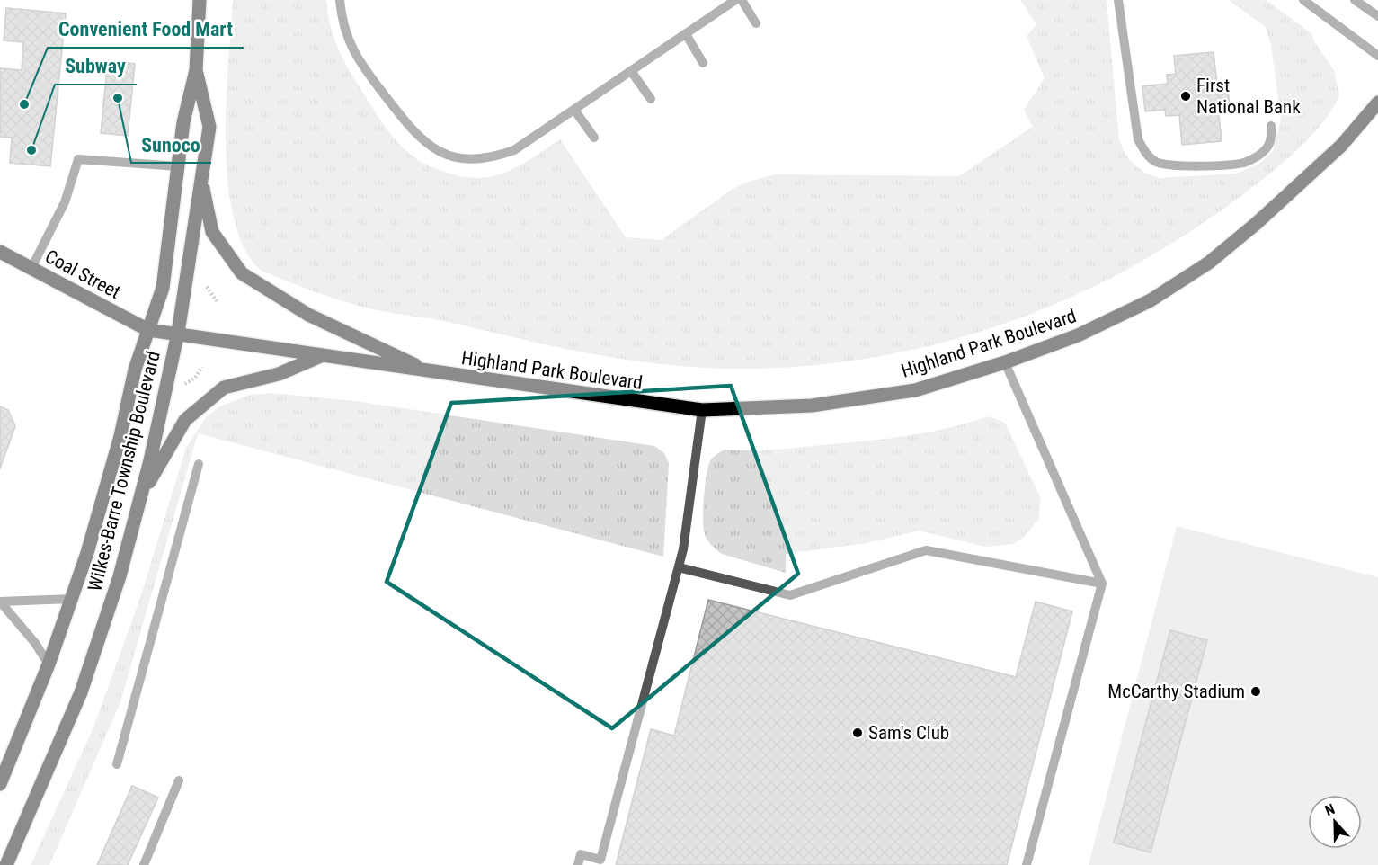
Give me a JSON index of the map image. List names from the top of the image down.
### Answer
{
  "streets": {
    "main road": ["Coal Street", "Highland Park Boulevard", "Wilkes-Barre Township Boulevard"]
  },
  "crossings": [
    ["Coal Street", "Highland Park Boulevard"],
    ["Coal Street", "Wilkes-Barre Township Boulevard"],
    ["Highland Park Boulevard", "Wilkes-Barre Township Boulevard"]
  ],
  "places": [
    "First National Bank",
    "Sunoco",
    "Convenient Food Mart",
    "Subway",
    "McCarthy Stadium",
    "Sam's Club"
  ],
  "north": "top"
}
